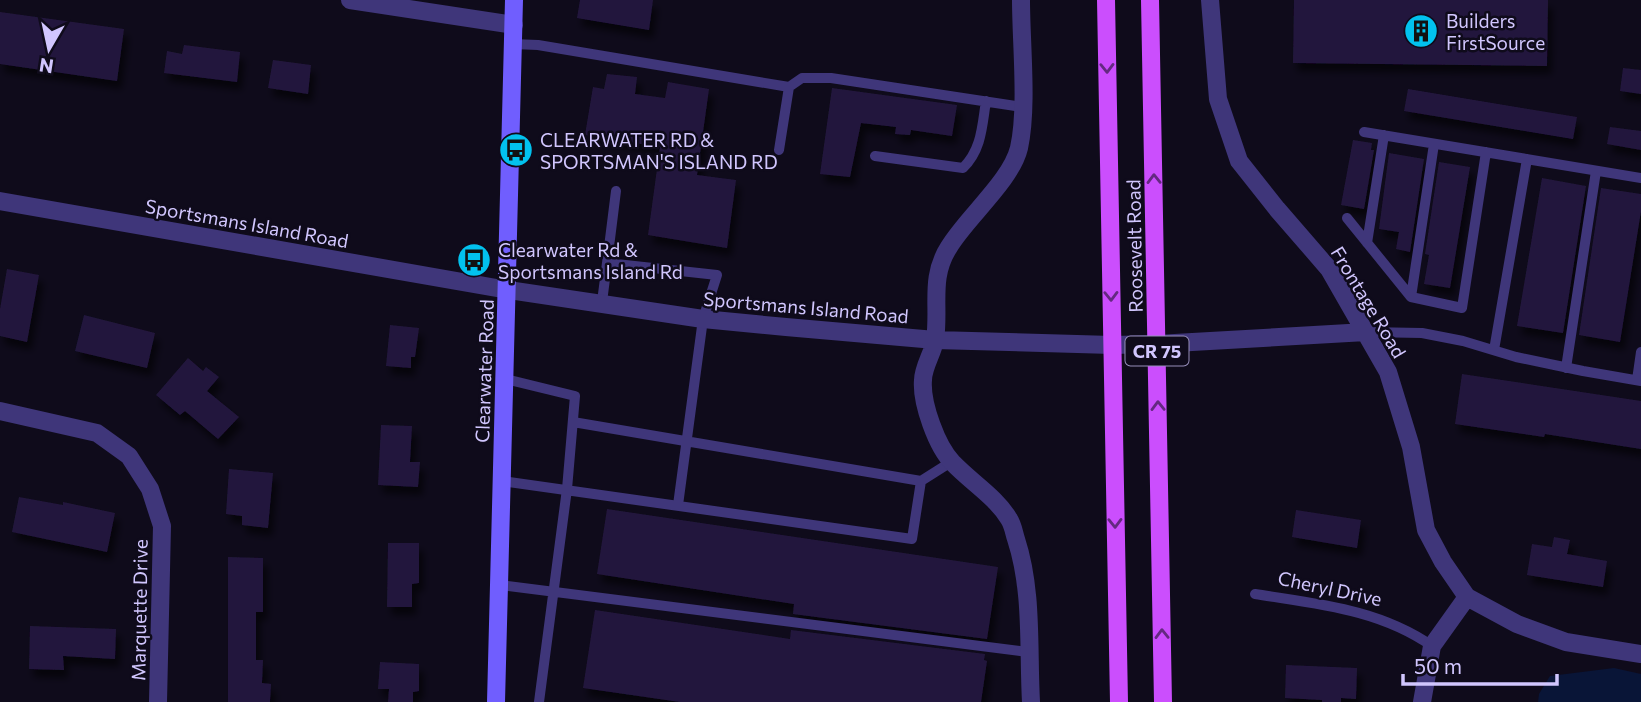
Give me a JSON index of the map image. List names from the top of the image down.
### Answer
{
  "streets": {
    "main road": ["Roosevelt Road", "CR 75"],
    "street": [
      "Sportsmans Island Road",
      "Frontage Road",
      "Clearwater Road",
      "Marquette Drive"
    ],
    "lane": ["Cheryl Drive"]
  },
  "crossings": [
    ["Sportsmans Island Road", "Roosevelt Road"],
    ["Sportsmans Island Road", "Frontage Road"],
    ["Sportsmans Island Road", "Clearwater Road"]
  ],
  "places": {
    "building": ["Builders FirstSource"],
    "bus stop": ["CLEARWATER RD & SPORTSMAN'S ISLAND RD", "Clearwater Rd & Sportsmans Island Rd"]
  },
  "scale_bar": "50 m",
  "north": "bottom"
}
